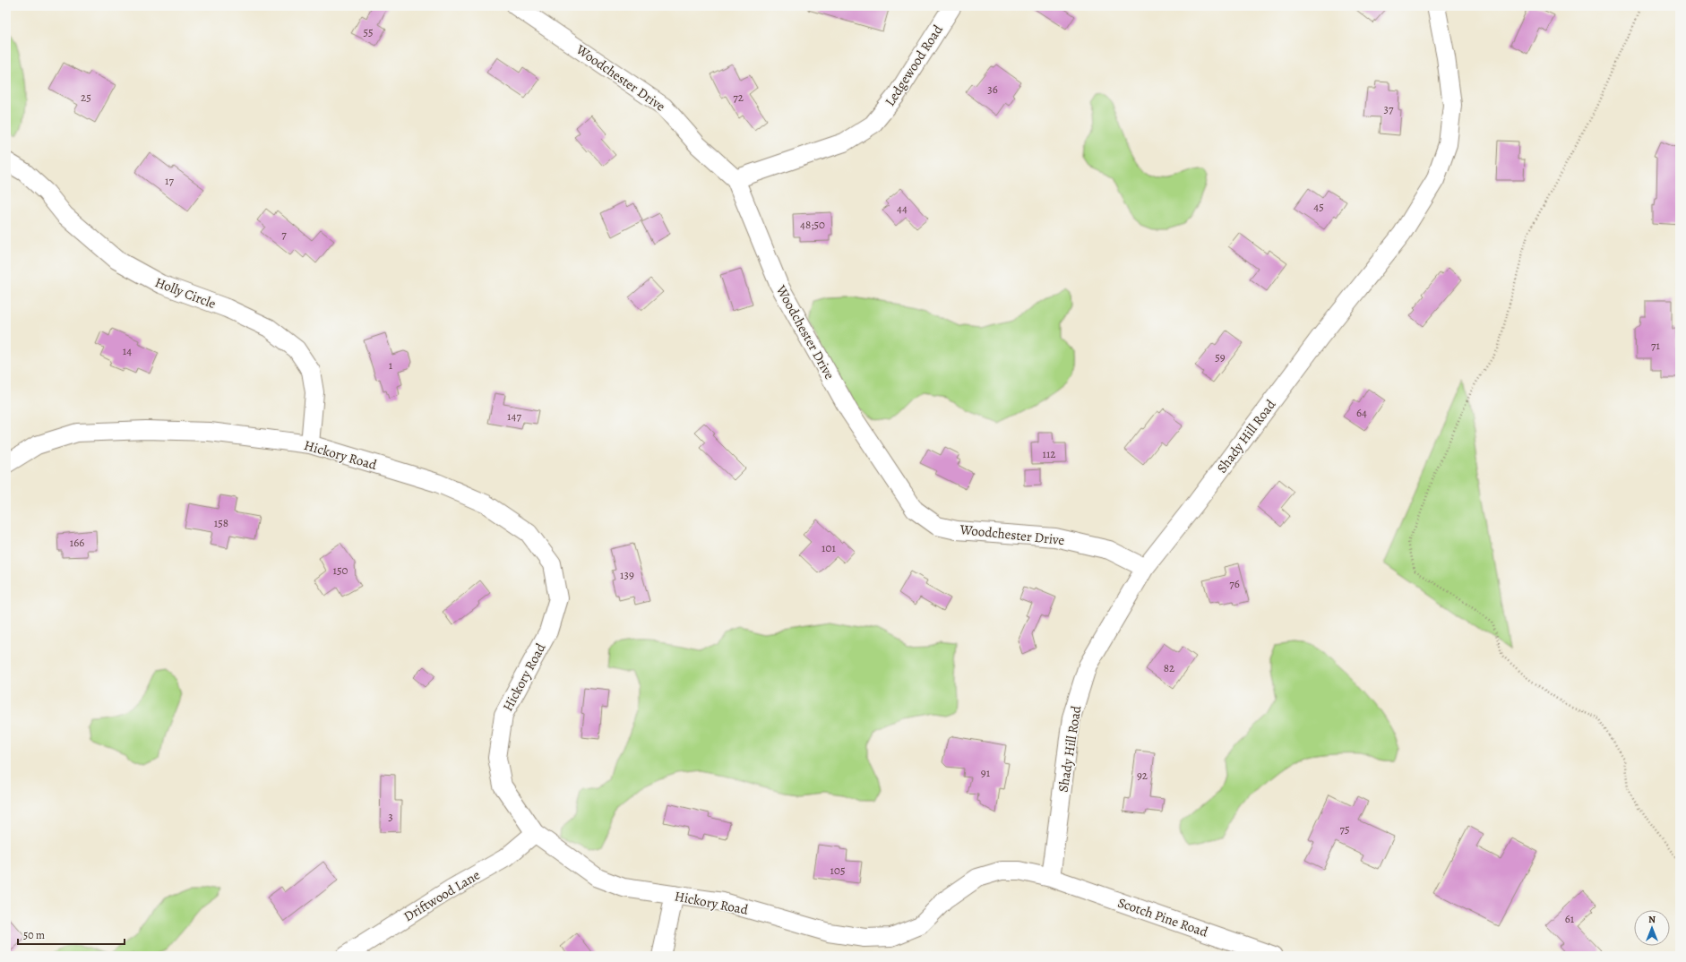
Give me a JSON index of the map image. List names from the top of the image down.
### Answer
{
  "streets": {
    "street": [
      "Ledgewood Road",
      "Woodchester Drive",
      "Holly Circle",
      "Shady Hill Road",
      "Hickory Road",
      "Driftwood Lane",
      "Scotch Pine Road"
    ]
  },
  "crossings": [
    ["Ledgewood Road", "Woodchester Drive"],
    ["Woodchester Drive", "Shady Hill Road"],
    ["Holly Circle", "Hickory Road"],
    ["Shady Hill Road", "Hickory Road"],
    ["Shady Hill Road", "Scotch Pine Road"],
    ["Hickory Road", "Driftwood Lane"],
    ["Hickory Road", "Scotch Pine Road"]
  ],
  "house_numbers": [
    "55",
    "36",
    "25",
    "72",
    "37",
    "17",
    "45",
    "44",
    "48;50",
    "7",
    "71",
    "14",
    "59",
    "1",
    "64",
    "147",
    "112",
    "158",
    "166",
    "101",
    "150",
    "139",
    "76",
    "82",
    "91",
    "92",
    "3",
    "75",
    "105",
    "61"
  ],
  "scale_bar": "50 m",
  "north": "top"
}
